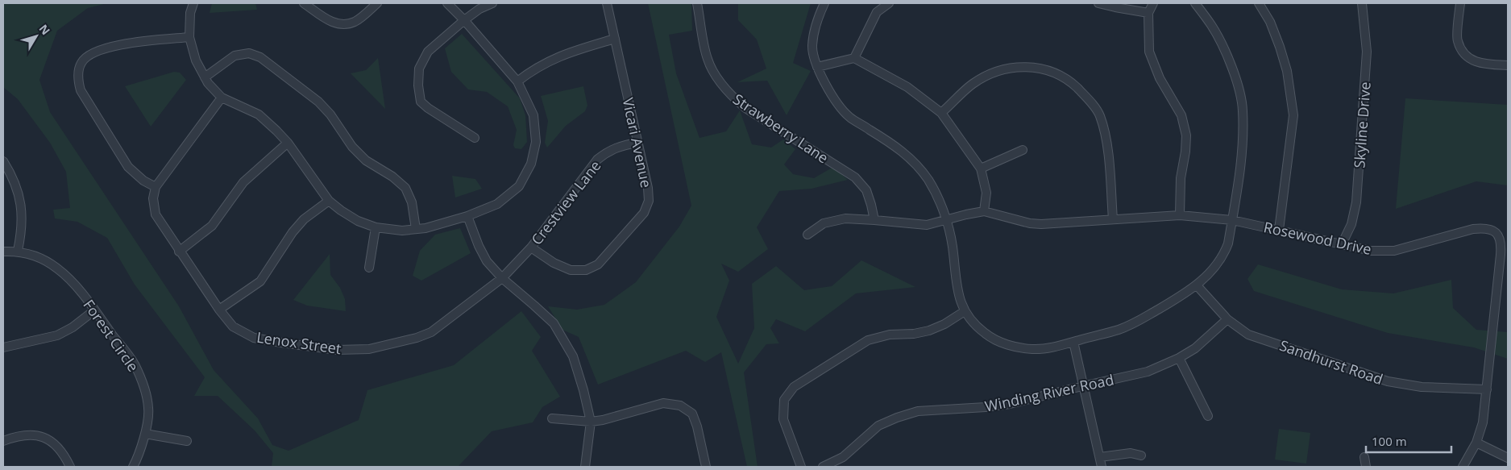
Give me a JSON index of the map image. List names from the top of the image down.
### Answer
{
  "streets": {
    "street": [
      "Skyline Drive",
      "Strawberry Lane",
      "Vicari Avenue",
      "Crestview Lane",
      "Rosewood Drive",
      "Forest Circle",
      "Lenox Street",
      "Sandhurst Road",
      "Winding River Road"
    ]
  },
  "crossings": [
    ["Skyline Drive", "Rosewood Drive"],
    ["Strawberry Lane", "Rosewood Drive"],
    ["Vicari Avenue", "Crestview Lane"],
    ["Crestview Lane", "Lenox Street"],
    ["Rosewood Drive", "Sandhurst Road"],
    ["Sandhurst Road", "Winding River Road"]
  ],
  "scale_bar": "100 m",
  "north": "top right"
}
